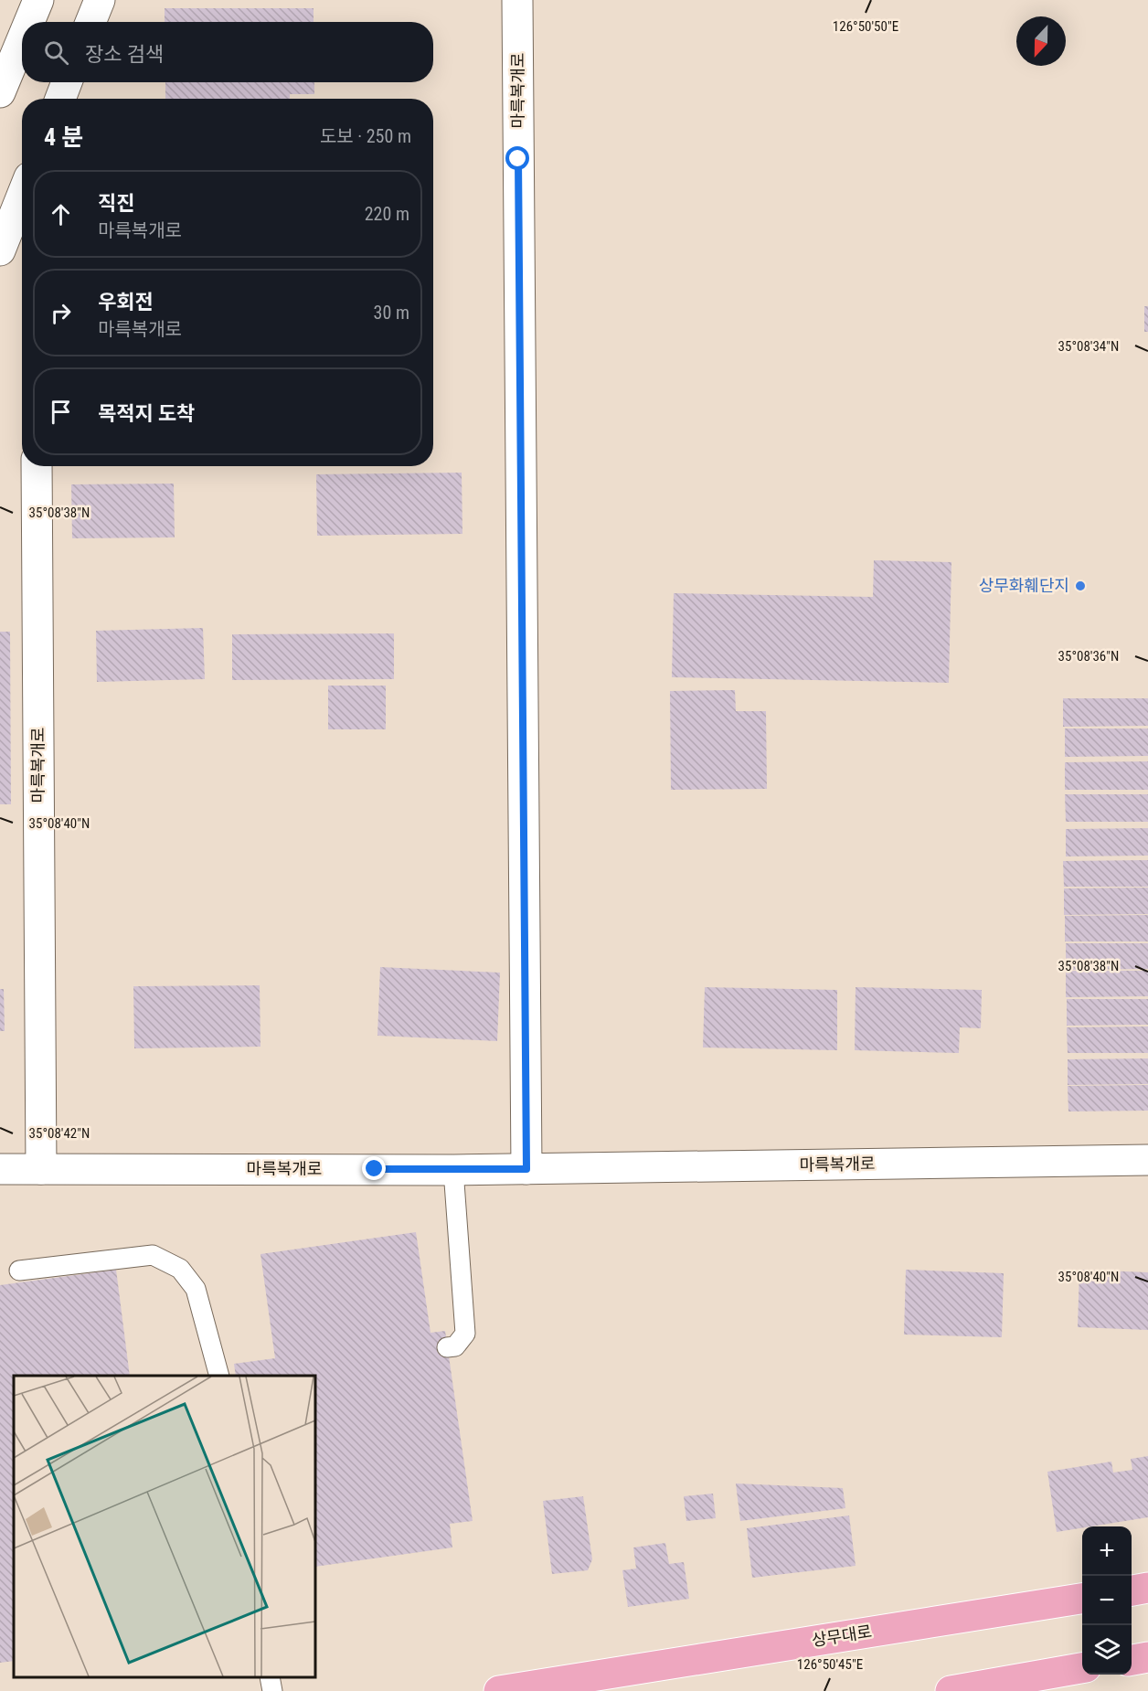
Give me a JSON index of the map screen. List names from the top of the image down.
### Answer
{
  "streets": {
    "main road": ["상무대로"],
    "street": ["마륵복개로"]
  },
  "places": ["상무화훼단지"],
  "north": "bottom",
  "page": {
    "search": "장소 검색",
    "heading": ["4 분", "도보 · 250 m"],
    "list": [
      ["직진", "마륵복개로", "220 m"],
      ["우회전", "마륵복개로", "30 m"],
      "목적지 도착"
    ],
    "map_buttons": ["+", "−"]
  },
  "coordinates": [
    "126°50'50\"E",
    "35°08'34\"N",
    "35°08'38\"N",
    "35°08'36\"N",
    "35°08'40\"N",
    "35°08'42\"N",
    "126°50'45\"E"
  ]
}
